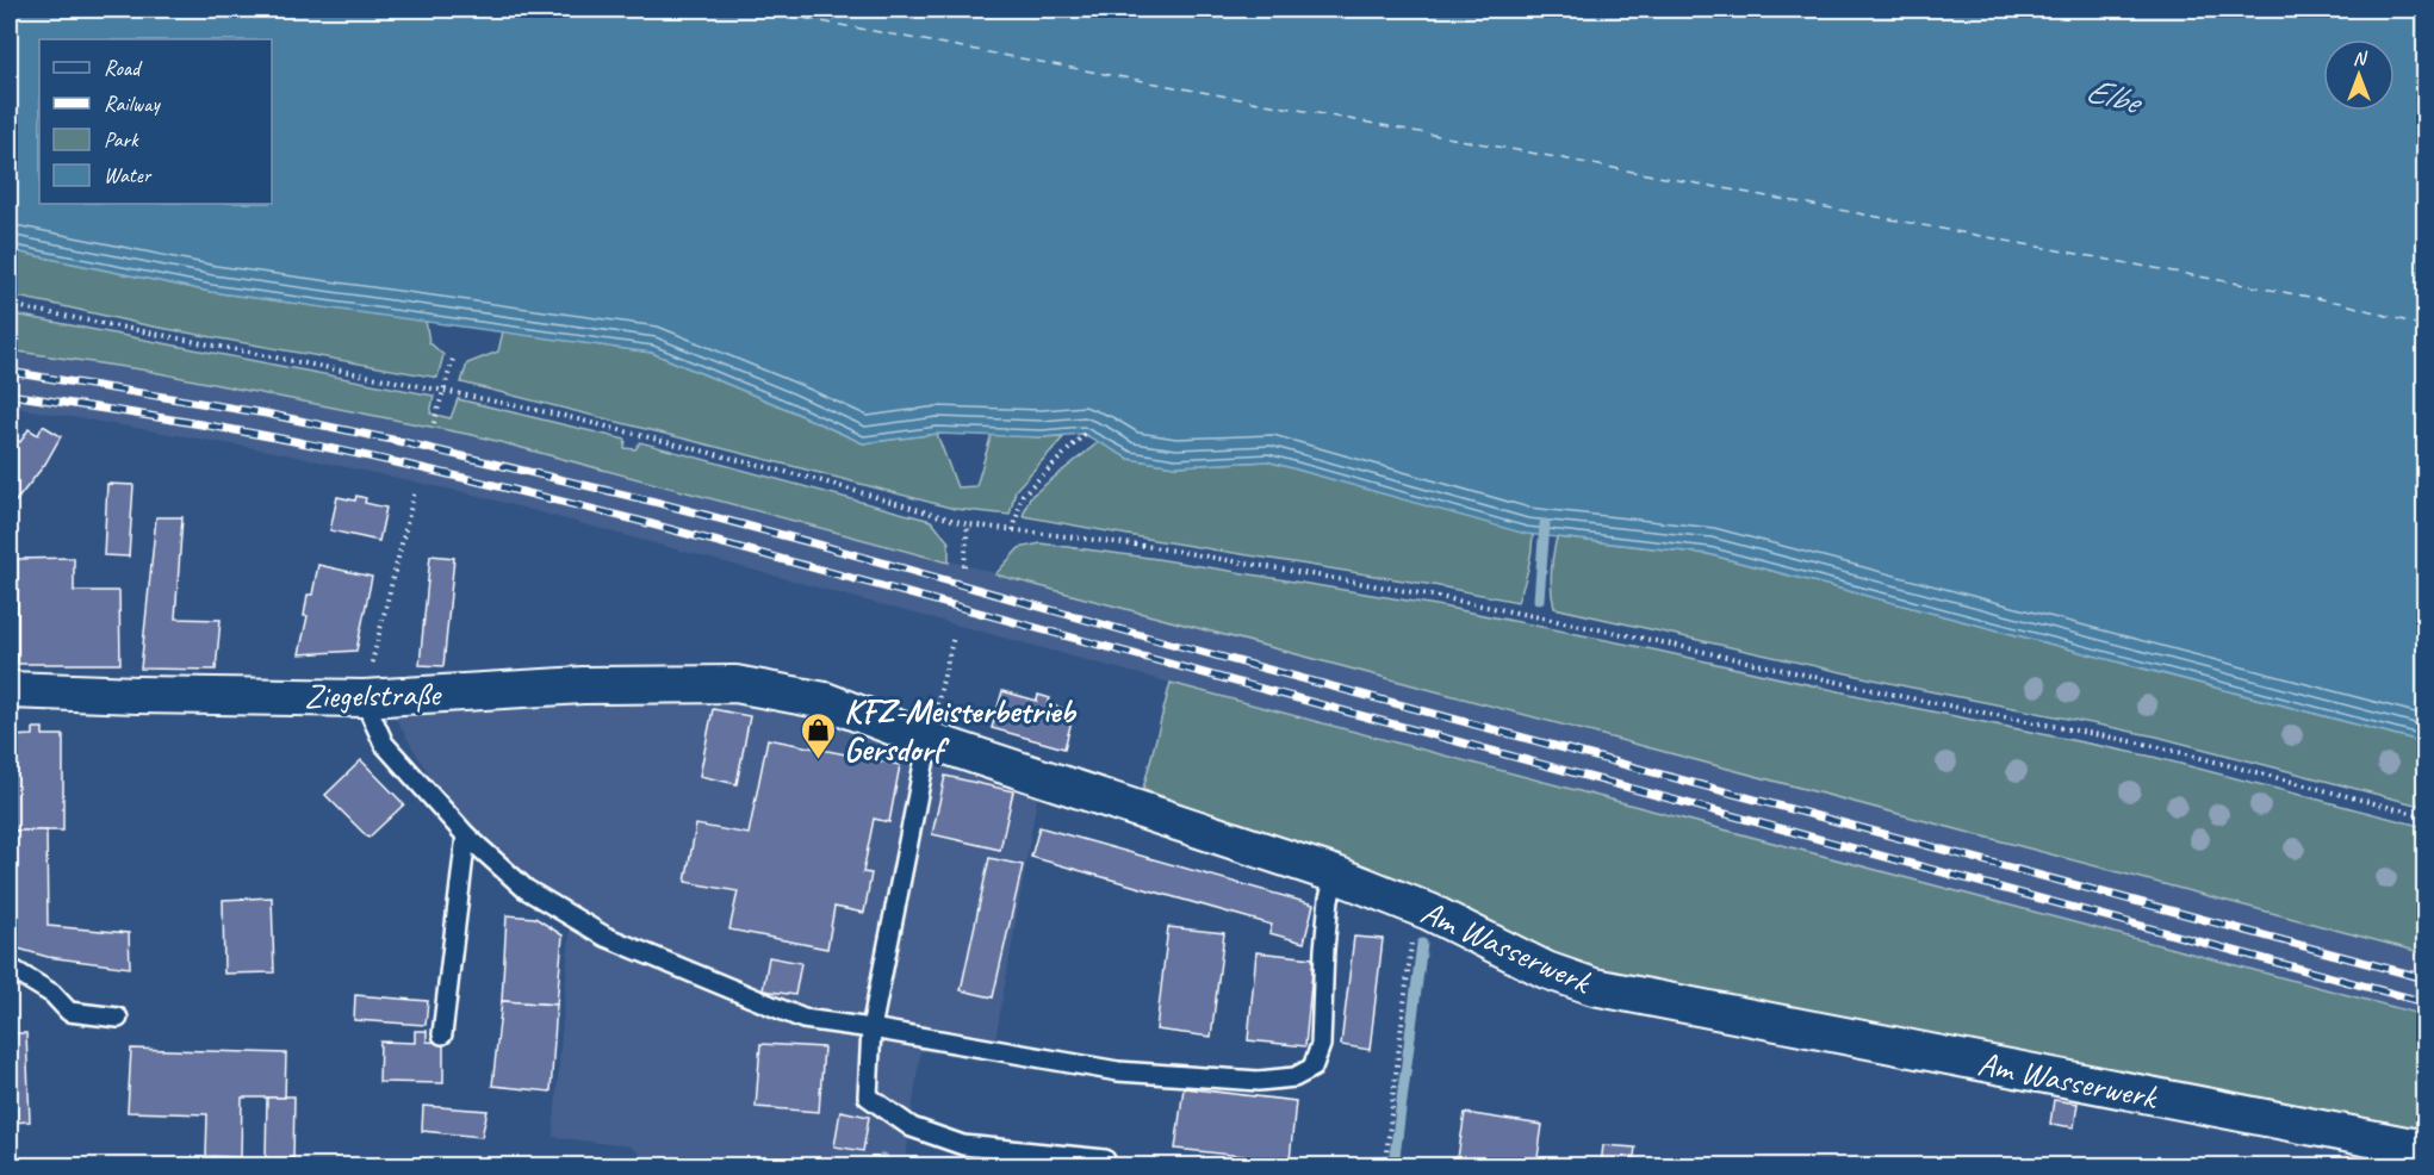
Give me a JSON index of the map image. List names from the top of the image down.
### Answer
{
  "streets": {
    "street": ["Ziegelstraße", "Am Wasserwerk"]
  },
  "crossings": [
    ["Ziegelstraße", "Am Wasserwerk"]
  ],
  "water": ["Elbe"],
  "places": {
    "shop": ["KFZ-Meisterbetrieb Gersdorf"]
  },
  "legend": [
    "Road",
    "Railway",
    "Park",
    "Water"
  ],
  "north": "top"
}
